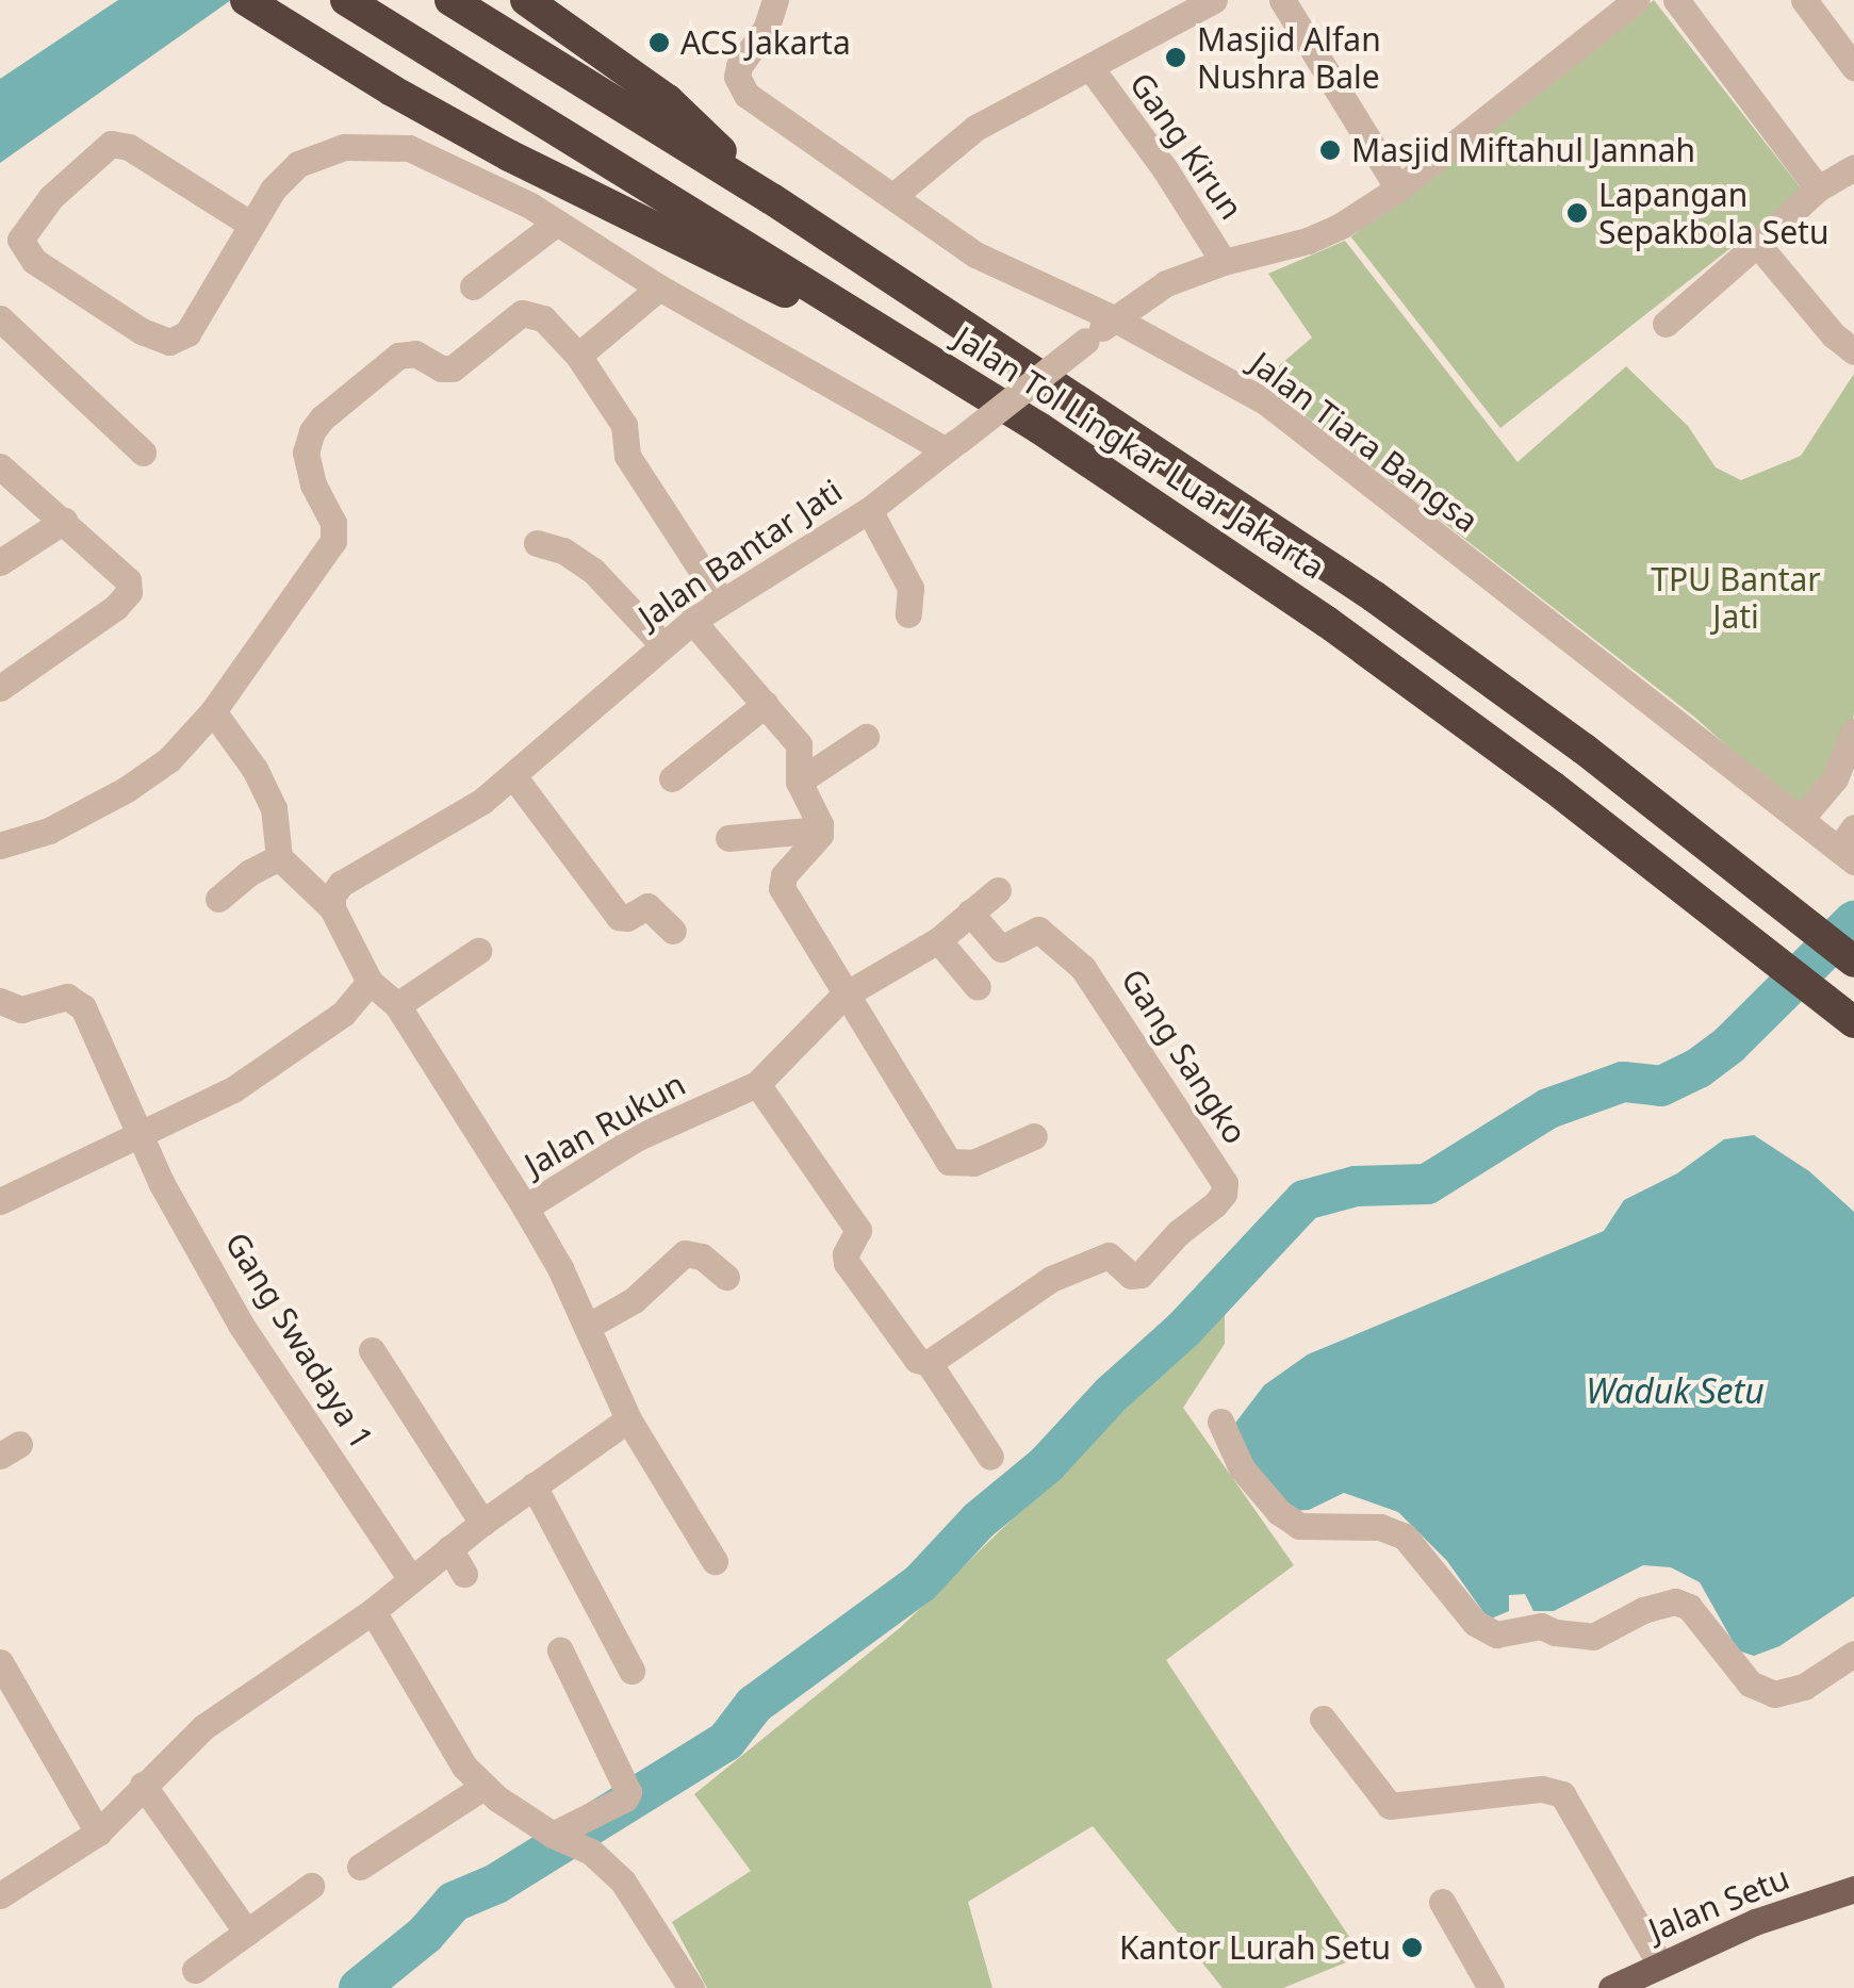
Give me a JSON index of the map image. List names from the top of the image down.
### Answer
{
  "streets": {
    "highway": ["Jalan Tol Lingkar Luar Jakarta"],
    "main road": ["Jalan Setu"],
    "street": [
      "Gang Kirun",
      "Jalan Tiara Bangsa",
      "Jalan Bantar Jati",
      "Gang Sangko",
      "Jalan Rukun",
      "Gang Swadaya 1"
    ]
  },
  "crossings": [
    ["Gang Kirun", "Jalan Bantar Jati"],
    ["Jalan Tiara Bangsa", "Jalan Bantar Jati"],
    ["Gang Sangko", "Jalan Rukun"]
  ],
  "water": ["Waduk Setu"],
  "parks": ["TPU Bantar Jati"],
  "places": [
    "ACS Jakarta",
    "Masjid Alfan Nushra Bale",
    "Masjid Miftahul Jannah",
    "Lapangan Sepakbola Setu",
    "Kantor Lurah Setu"
  ]
}
